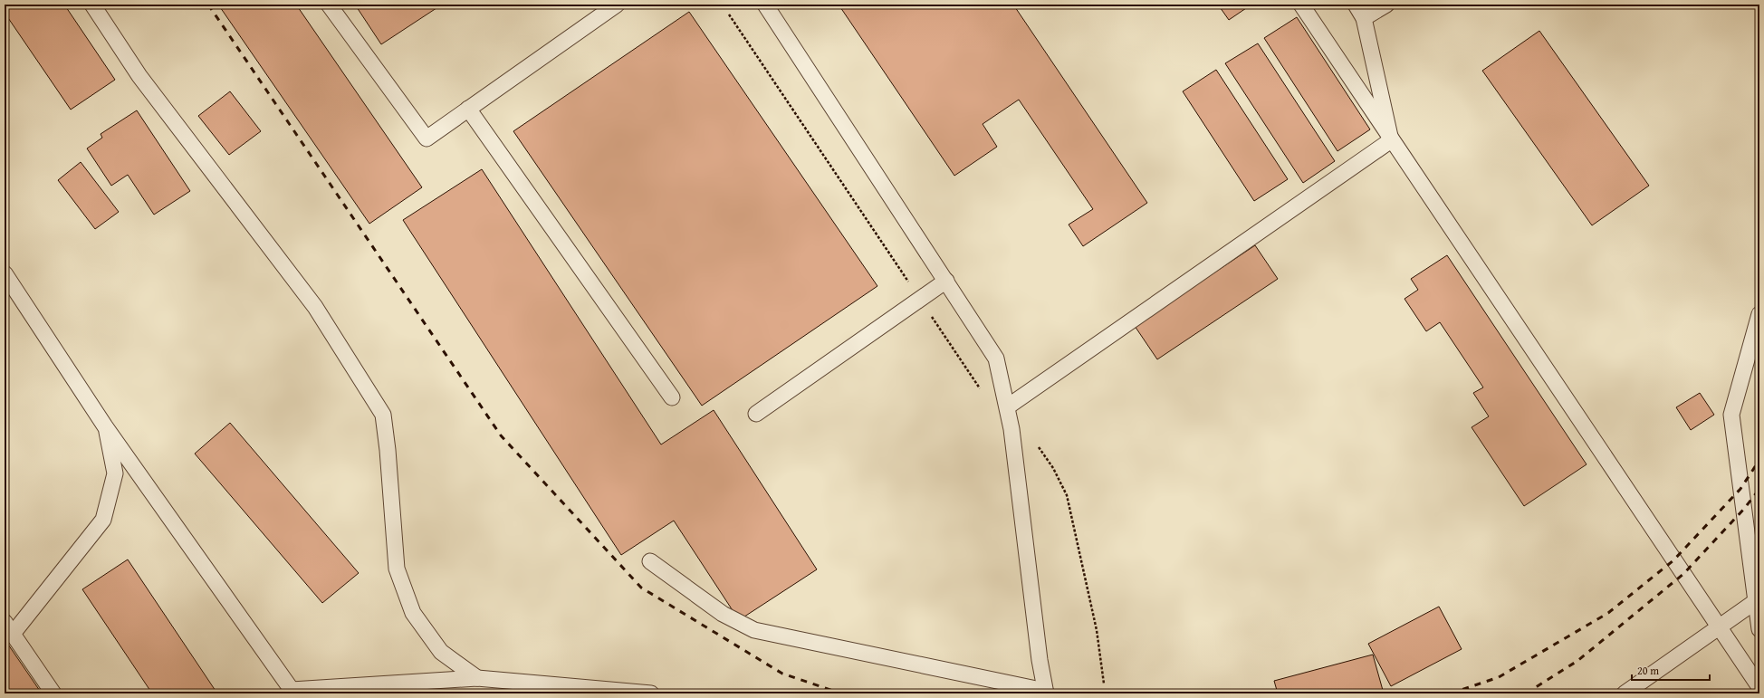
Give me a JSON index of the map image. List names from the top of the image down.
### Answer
{
  "scale_bar": "20 m"
}
